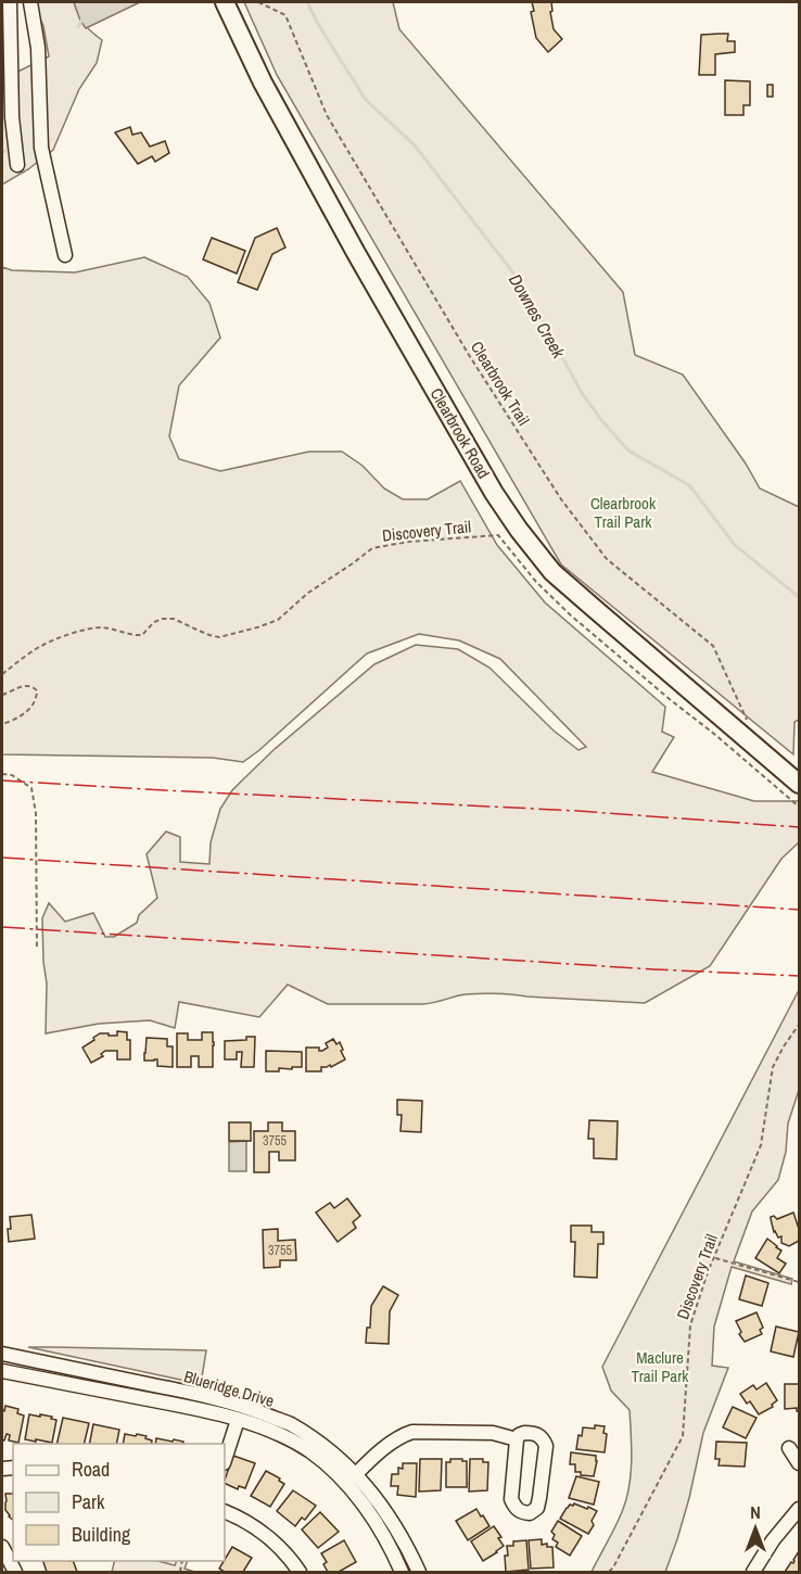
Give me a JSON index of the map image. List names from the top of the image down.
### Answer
{
  "streets": {
    "main road": ["Clearbrook Road"],
    "street": ["Blueridge Drive"],
    "path": ["Clearbrook Trail", "Discovery Trail"]
  },
  "water": ["Downes Creek"],
  "parks": ["Clearbrook Trail Park", "Maclure Trail Park"],
  "house_numbers": ["3755", "3755"],
  "legend": ["Road", "Park", "Building"],
  "north": "top"
}
